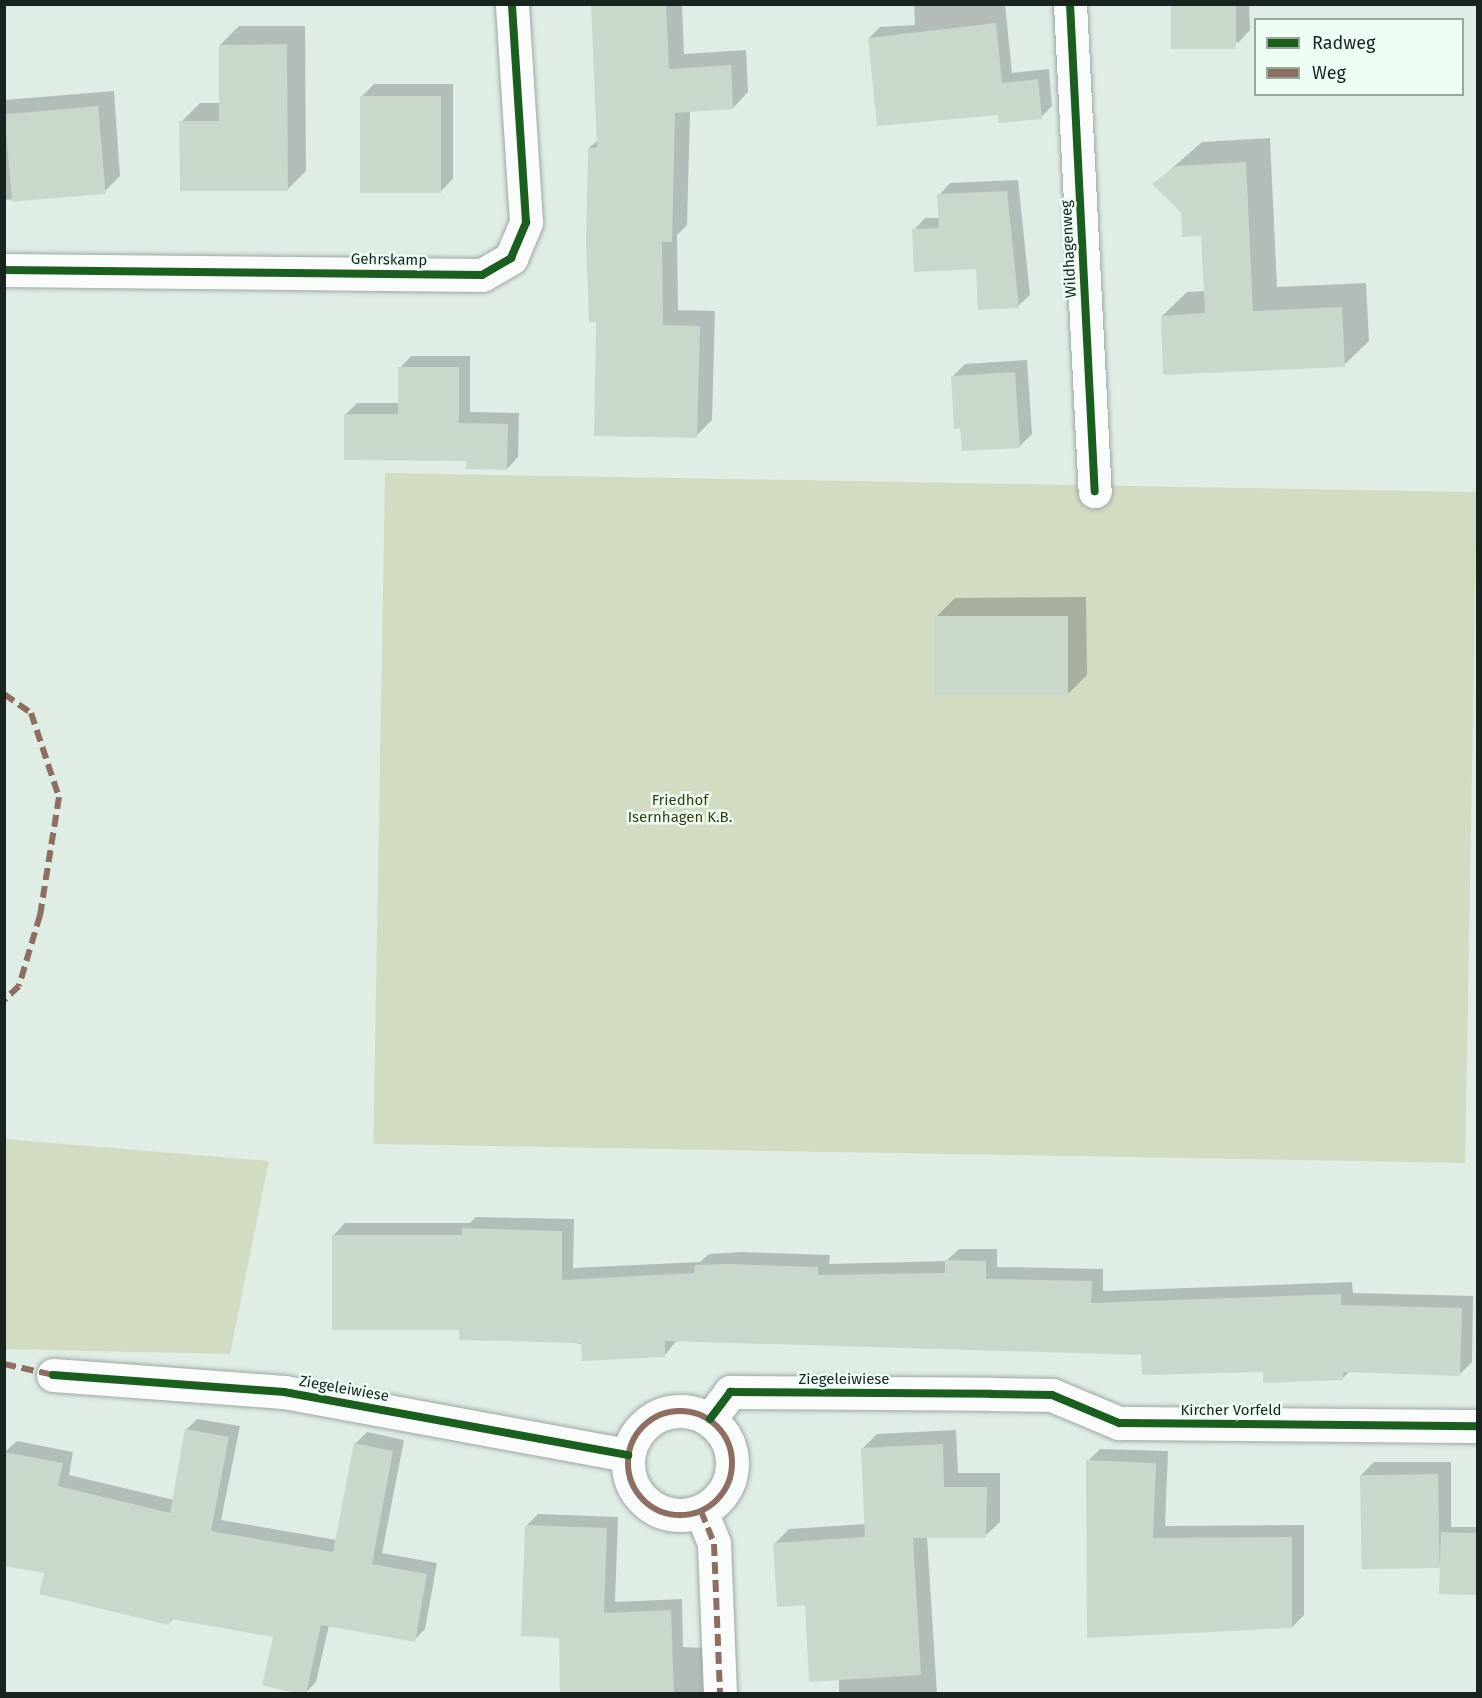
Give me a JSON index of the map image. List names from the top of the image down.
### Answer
{
  "streets": {
    "street": [
      "Wildhagenweg",
      "Gehrskamp",
      "Ziegeleiwiese",
      "Kircher Vorfeld"
    ]
  },
  "crossings": [
    ["Ziegeleiwiese", "Kircher Vorfeld"]
  ],
  "parks": ["Friedhof Isernhagen K.B."],
  "legend": ["Radweg", "Weg"]
}
